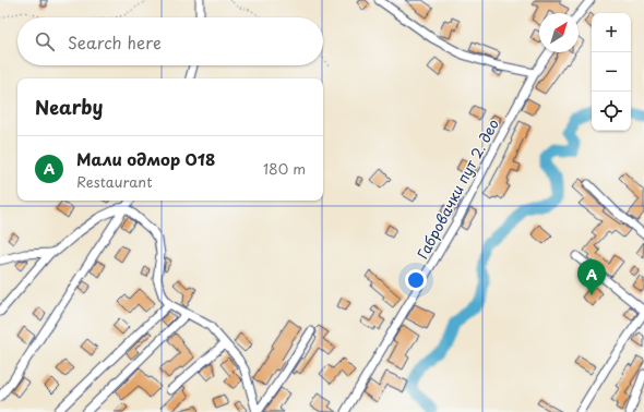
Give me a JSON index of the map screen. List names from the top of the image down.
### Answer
{
  "streets": {
    "street": ["Габровачки пут 2. део"]
  },
  "north": "top right",
  "page": {
    "map_buttons": ["+", "−"],
    "search": "Search here",
    "heading": "Nearby",
    "list": [
      {
        "mark": "A",
        "name": "Мали одмор 018",
        "note": "Restaurant",
        "value": "180 m"
      }
    ],
    "pins": "A"
  }
}
